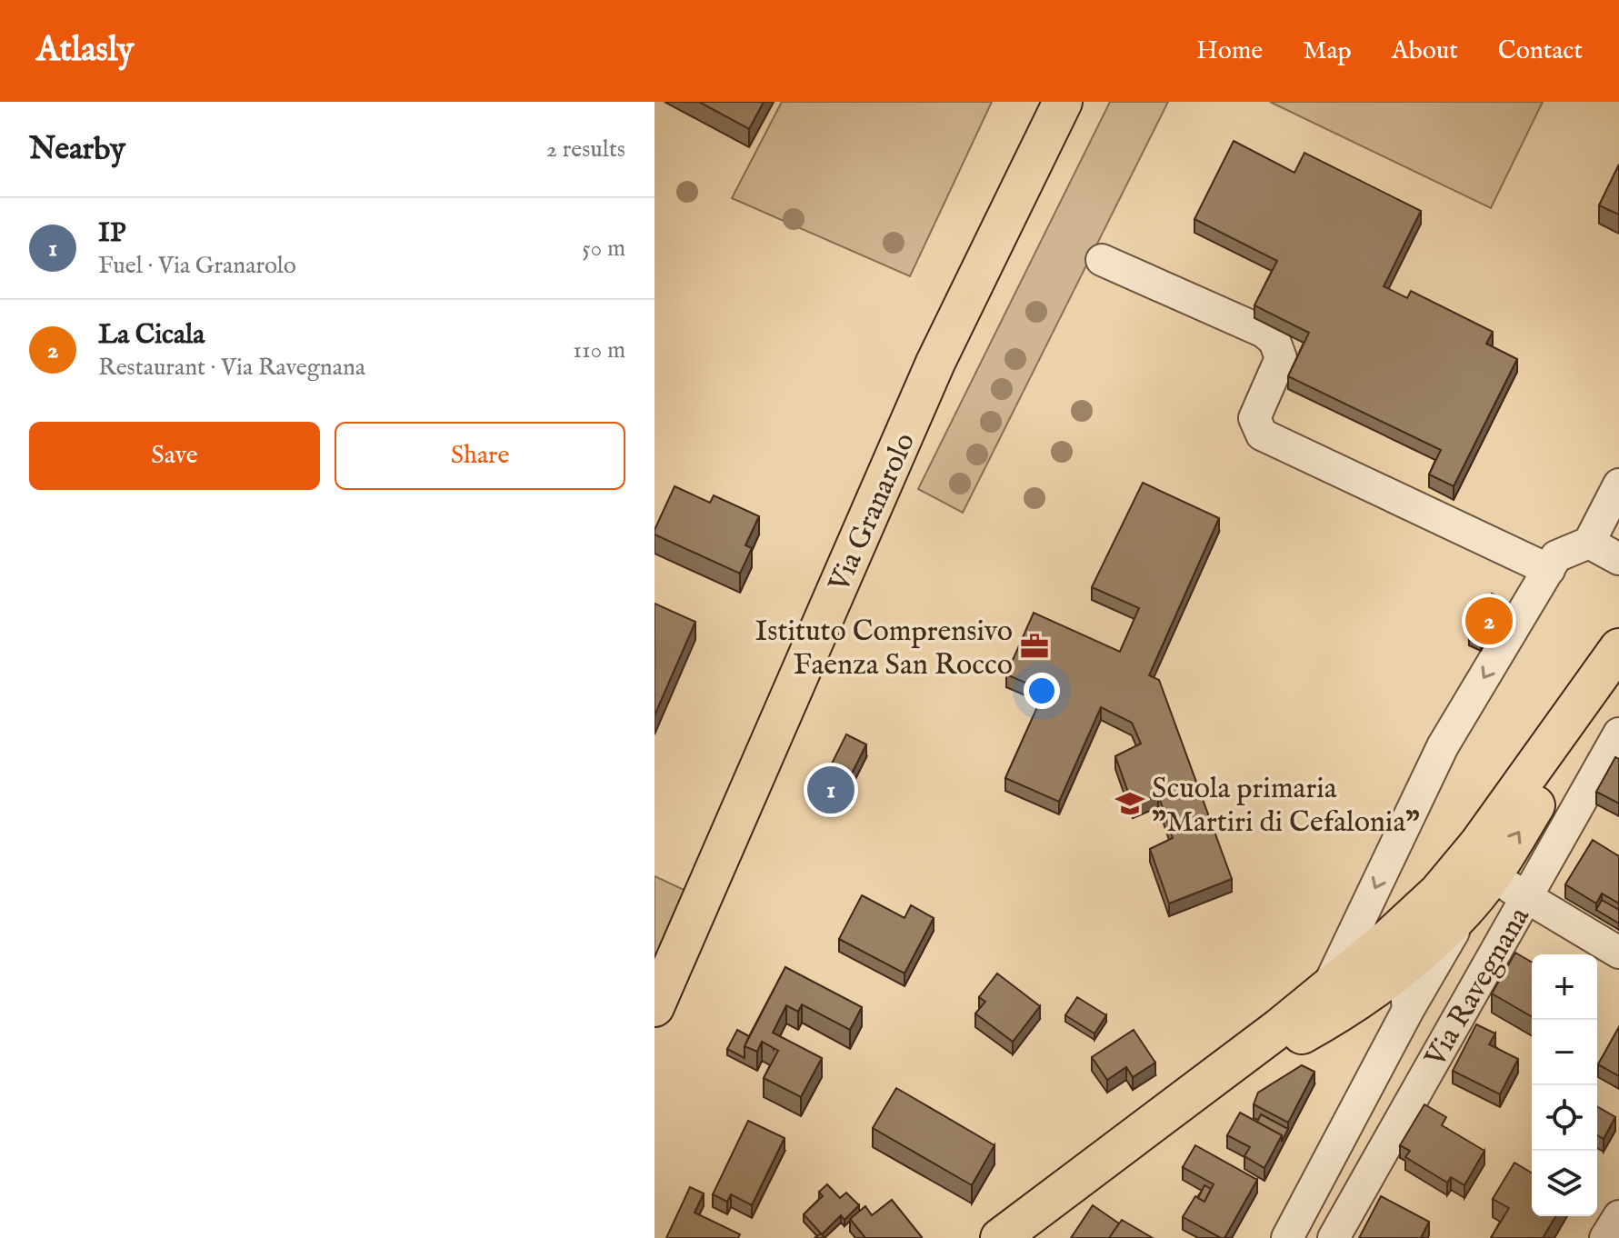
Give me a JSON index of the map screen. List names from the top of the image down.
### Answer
{
  "streets": {
    "main road": ["Via Granarolo", "Via Ravegnana"]
  },
  "places": {
    "office": ["Istituto Comprensivo Faenza San Rocco"],
    "school or university": ["Scuola primaria \"Martiri di Cefalonia\""]
  },
  "page": {
    "header": "Atlasly",
    "nav": [
      "Home",
      "Map",
      "About",
      "Contact"
    ],
    "heading": ["Nearby", "2 results"],
    "list": [
      {
        "mark": "1",
        "name": "IP",
        "note": "Fuel · Via Granarolo",
        "value": "50 m"
      },
      {
        "mark": "2",
        "name": "La Cicala",
        "note": "Restaurant · Via Ravegnana",
        "value": "110 m"
      }
    ],
    "buttons": ["Save", "Share"],
    "pins": ["2", "1"],
    "map_buttons": ["+", "−"]
  }
}
